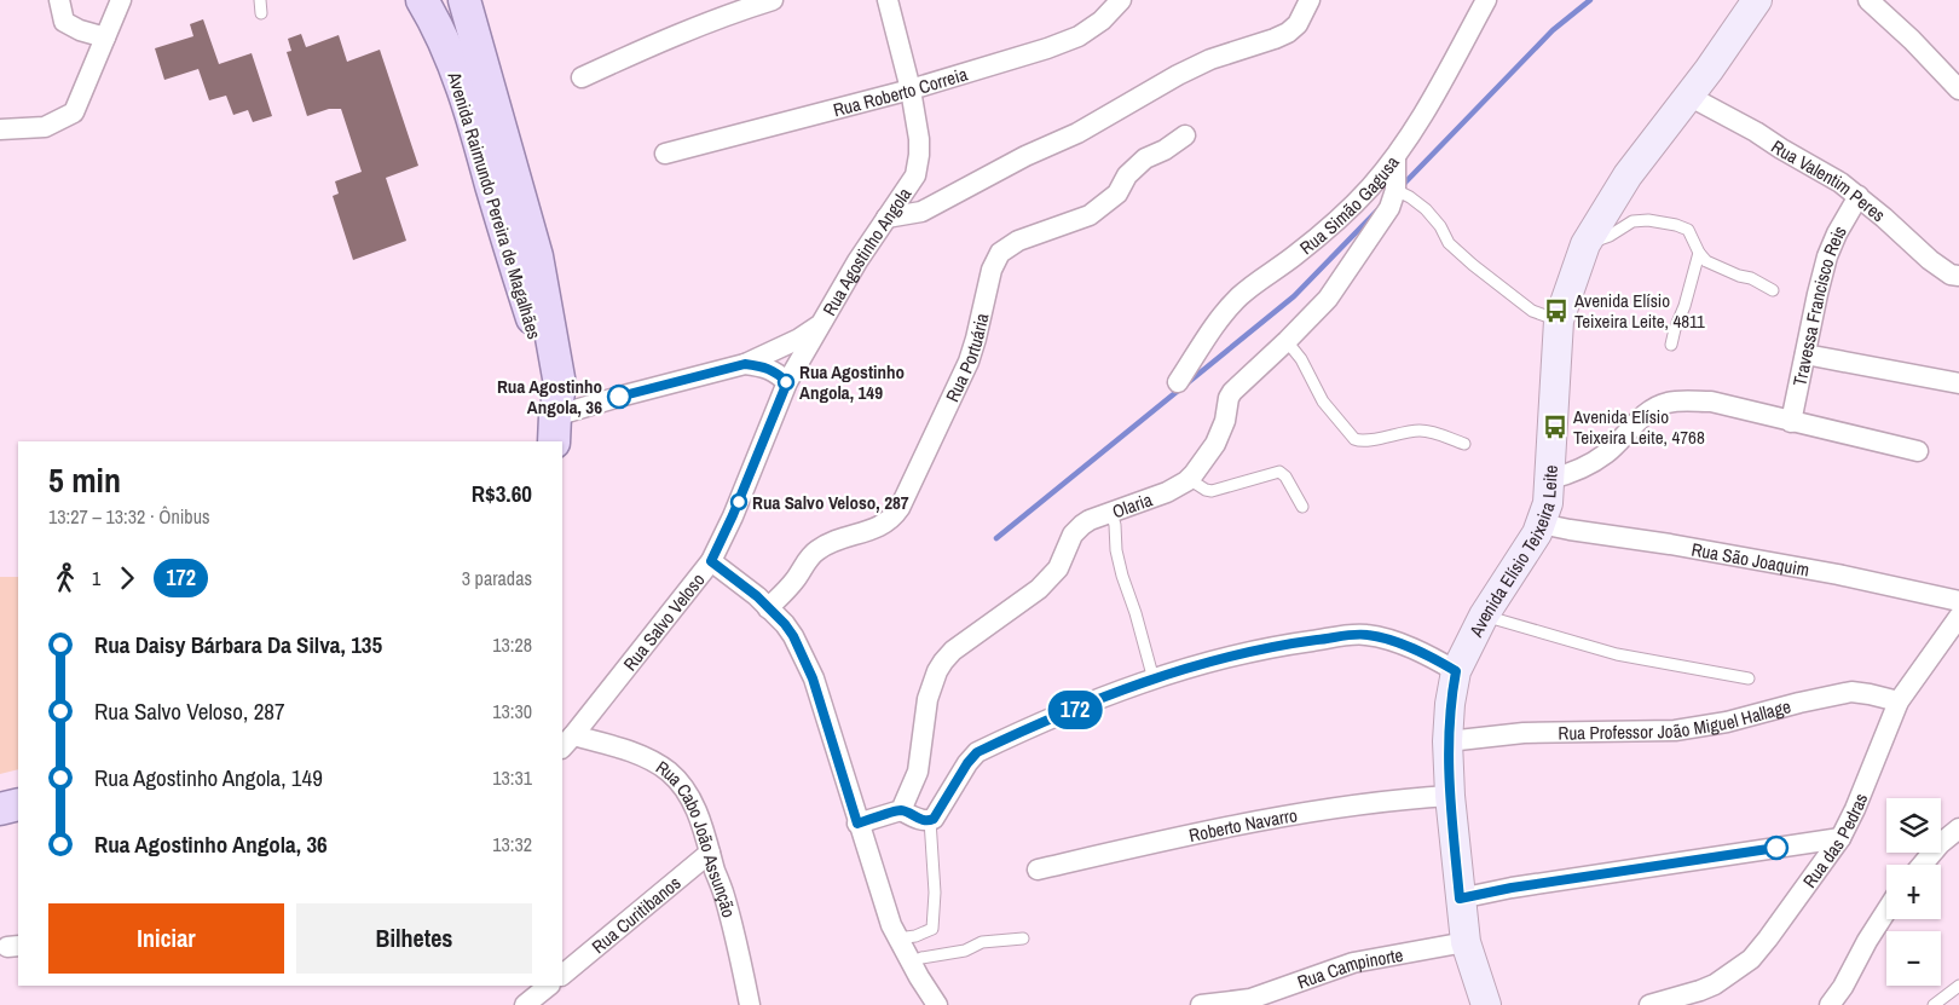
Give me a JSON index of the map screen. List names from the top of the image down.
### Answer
{
  "streets": {
    "main road": ["Avenida Raimundo Pereira de Magalhães", "Avenida Elísio Teixeira Leite"],
    "street": [
      "Rua Roberto Correia",
      "Rua Valentim Peres",
      "Rua Simão Gagusa",
      "Rua Agostinho Angola",
      "Travessa Francisco Reis",
      "Rua Portuária",
      "Olaria",
      "Rua São Joaquim",
      "Rua Salvo Veloso",
      "Rua Professor João Miguel Hallage",
      "Roberto Navarro",
      "Rua das Pedras",
      "Rua Cabo João Assunção",
      "Rua Curitibanos",
      "Rua Campinorte"
    ]
  },
  "crossings": [
    ["Rua Roberto Correia", "Rua Agostinho Angola"],
    ["Rua Valentim Peres", "Travessa Francisco Reis"],
    ["Rua Valentim Peres", "Avenida Elísio Teixeira Leite"],
    ["Rua Simão Gagusa", "Olaria"],
    ["Avenida Raimundo Pereira de Magalhães", "Rua Agostinho Angola"],
    ["Rua Agostinho Angola", "Rua Salvo Veloso"],
    ["Avenida Elísio Teixeira Leite", "Rua São Joaquim"],
    ["Avenida Elísio Teixeira Leite", "Rua Professor João Miguel Hallage"],
    ["Avenida Elísio Teixeira Leite", "Roberto Navarro"],
    ["Avenida Elísio Teixeira Leite", "Rua Campinorte"],
    ["Rua Salvo Veloso", "Rua Cabo João Assunção"],
    ["Rua Professor João Miguel Hallage", "Rua das Pedras"],
    ["Rua Cabo João Assunção", "Rua Curitibanos"]
  ],
  "places": {
    "bus stop": ["Avenida Elísio Teixeira Leite, 4811", "Avenida Elísio Teixeira Leite, 4768"],
    "other": ["Rua Agostinho Angola, 149", "Rua Agostinho Angola, 36", "Rua Salvo Veloso, 287"]
  },
  "lines": ["bus line 172"],
  "page": {
    "on_map": "172",
    "heading": ["5 min", "13:27 – 13:32 · Ônibus", "R$3.60"],
    "legs": ["1", "172", "3 paradas"],
    "list": [
      {
        "name": "Rua Daisy Bárbara Da Silva, 135",
        "value": "13:28"
      },
      {
        "name": "Rua Salvo Veloso, 287",
        "value": "13:30"
      },
      {
        "name": "Rua Agostinho Angola, 149",
        "value": "13:31"
      },
      {
        "name": "Rua Agostinho Angola, 36",
        "value": "13:32"
      }
    ],
    "map_buttons": ["+", "−"],
    "buttons": ["Iniciar", "Bilhetes"]
  }
}
